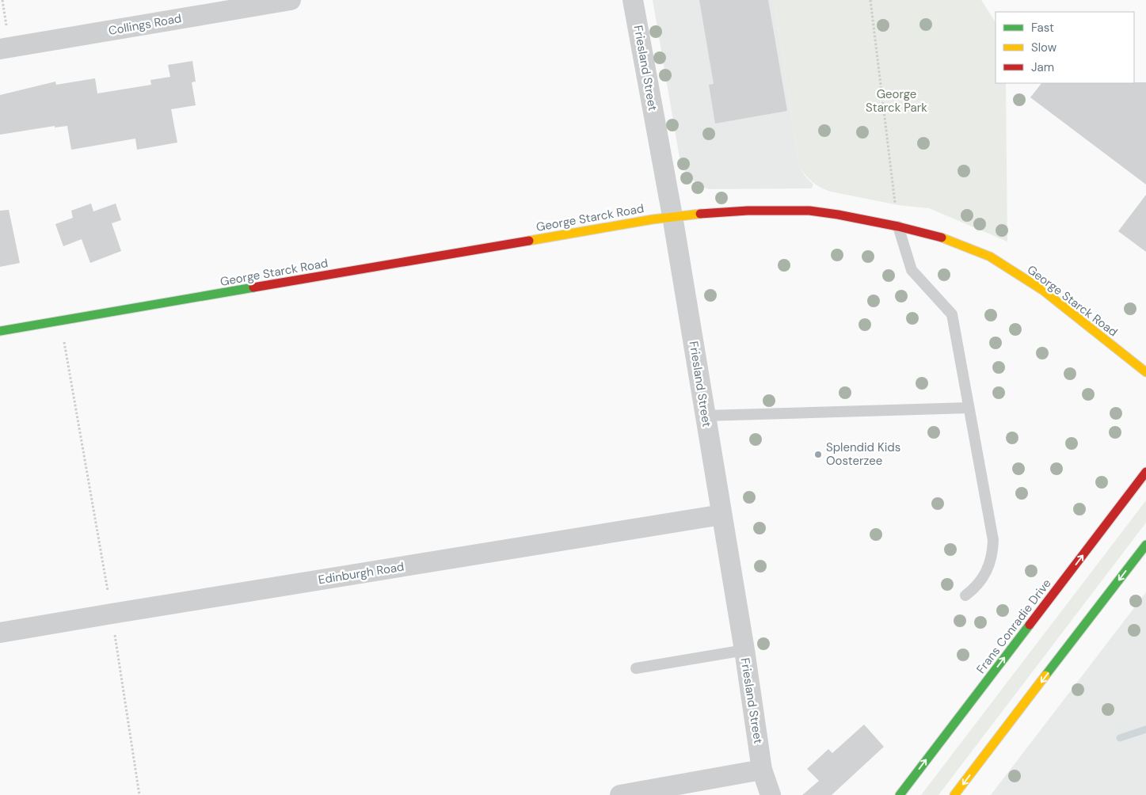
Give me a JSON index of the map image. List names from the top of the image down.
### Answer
{
  "streets": {
    "street": [
      "Collings Road",
      "Friesland Street",
      "George Starck Road",
      "Edinburgh Road",
      "Frans Conradie Drive"
    ]
  },
  "crossings": [
    ["Friesland Street", "George Starck Road"],
    ["Friesland Street", "Edinburgh Road"]
  ],
  "parks": ["George Starck Park"],
  "places": ["Splendid Kids Oosterzee"],
  "legend": ["Fast", "Slow", "Jam"]
}
